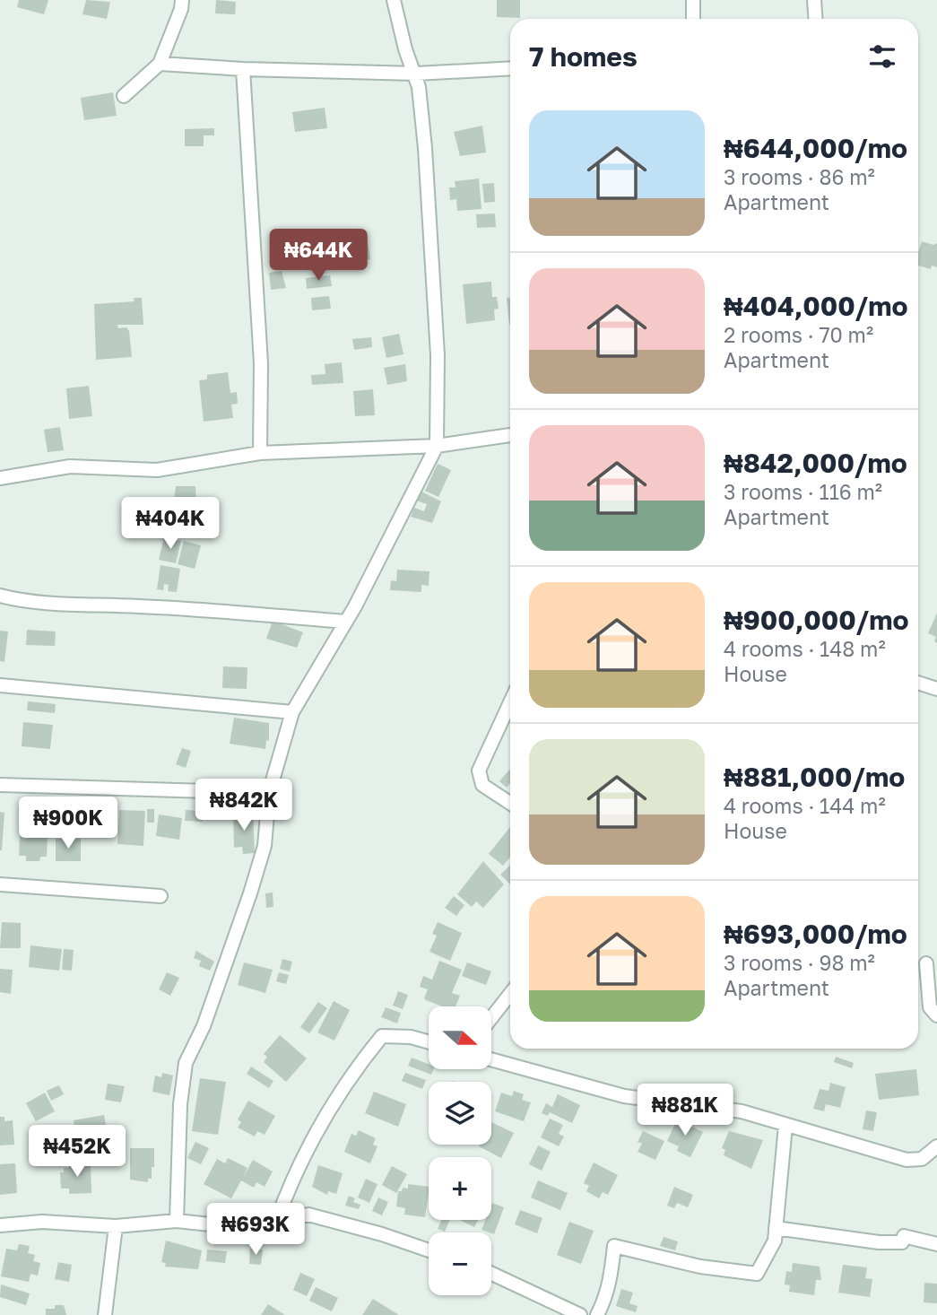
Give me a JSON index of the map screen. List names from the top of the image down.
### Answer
{
  "north": "right",
  "page": {
    "heading": "7 homes",
    "list": [
      {
        "name": "₦644,000/mo",
        "note": "3 rooms · 86 m² · Apartment"
      },
      {
        "name": "₦404,000/mo",
        "note": "2 rooms · 70 m² · Apartment"
      },
      {
        "name": "₦842,000/mo",
        "note": "3 rooms · 116 m² · Apartment"
      },
      {
        "name": "₦900,000/mo",
        "note": "4 rooms · 148 m² · House"
      },
      {
        "name": "₦881,000/mo",
        "note": "4 rooms · 144 m² · House"
      },
      {
        "name": "₦693,000/mo",
        "note": "3 rooms · 98 m² · Apartment"
      }
    ],
    "price": [
      "₦644K",
      "₦404K",
      "₦842K",
      "₦900K",
      "₦881K",
      "₦452K",
      "₦693K"
    ],
    "map_buttons": ["+", "−"]
  }
}
